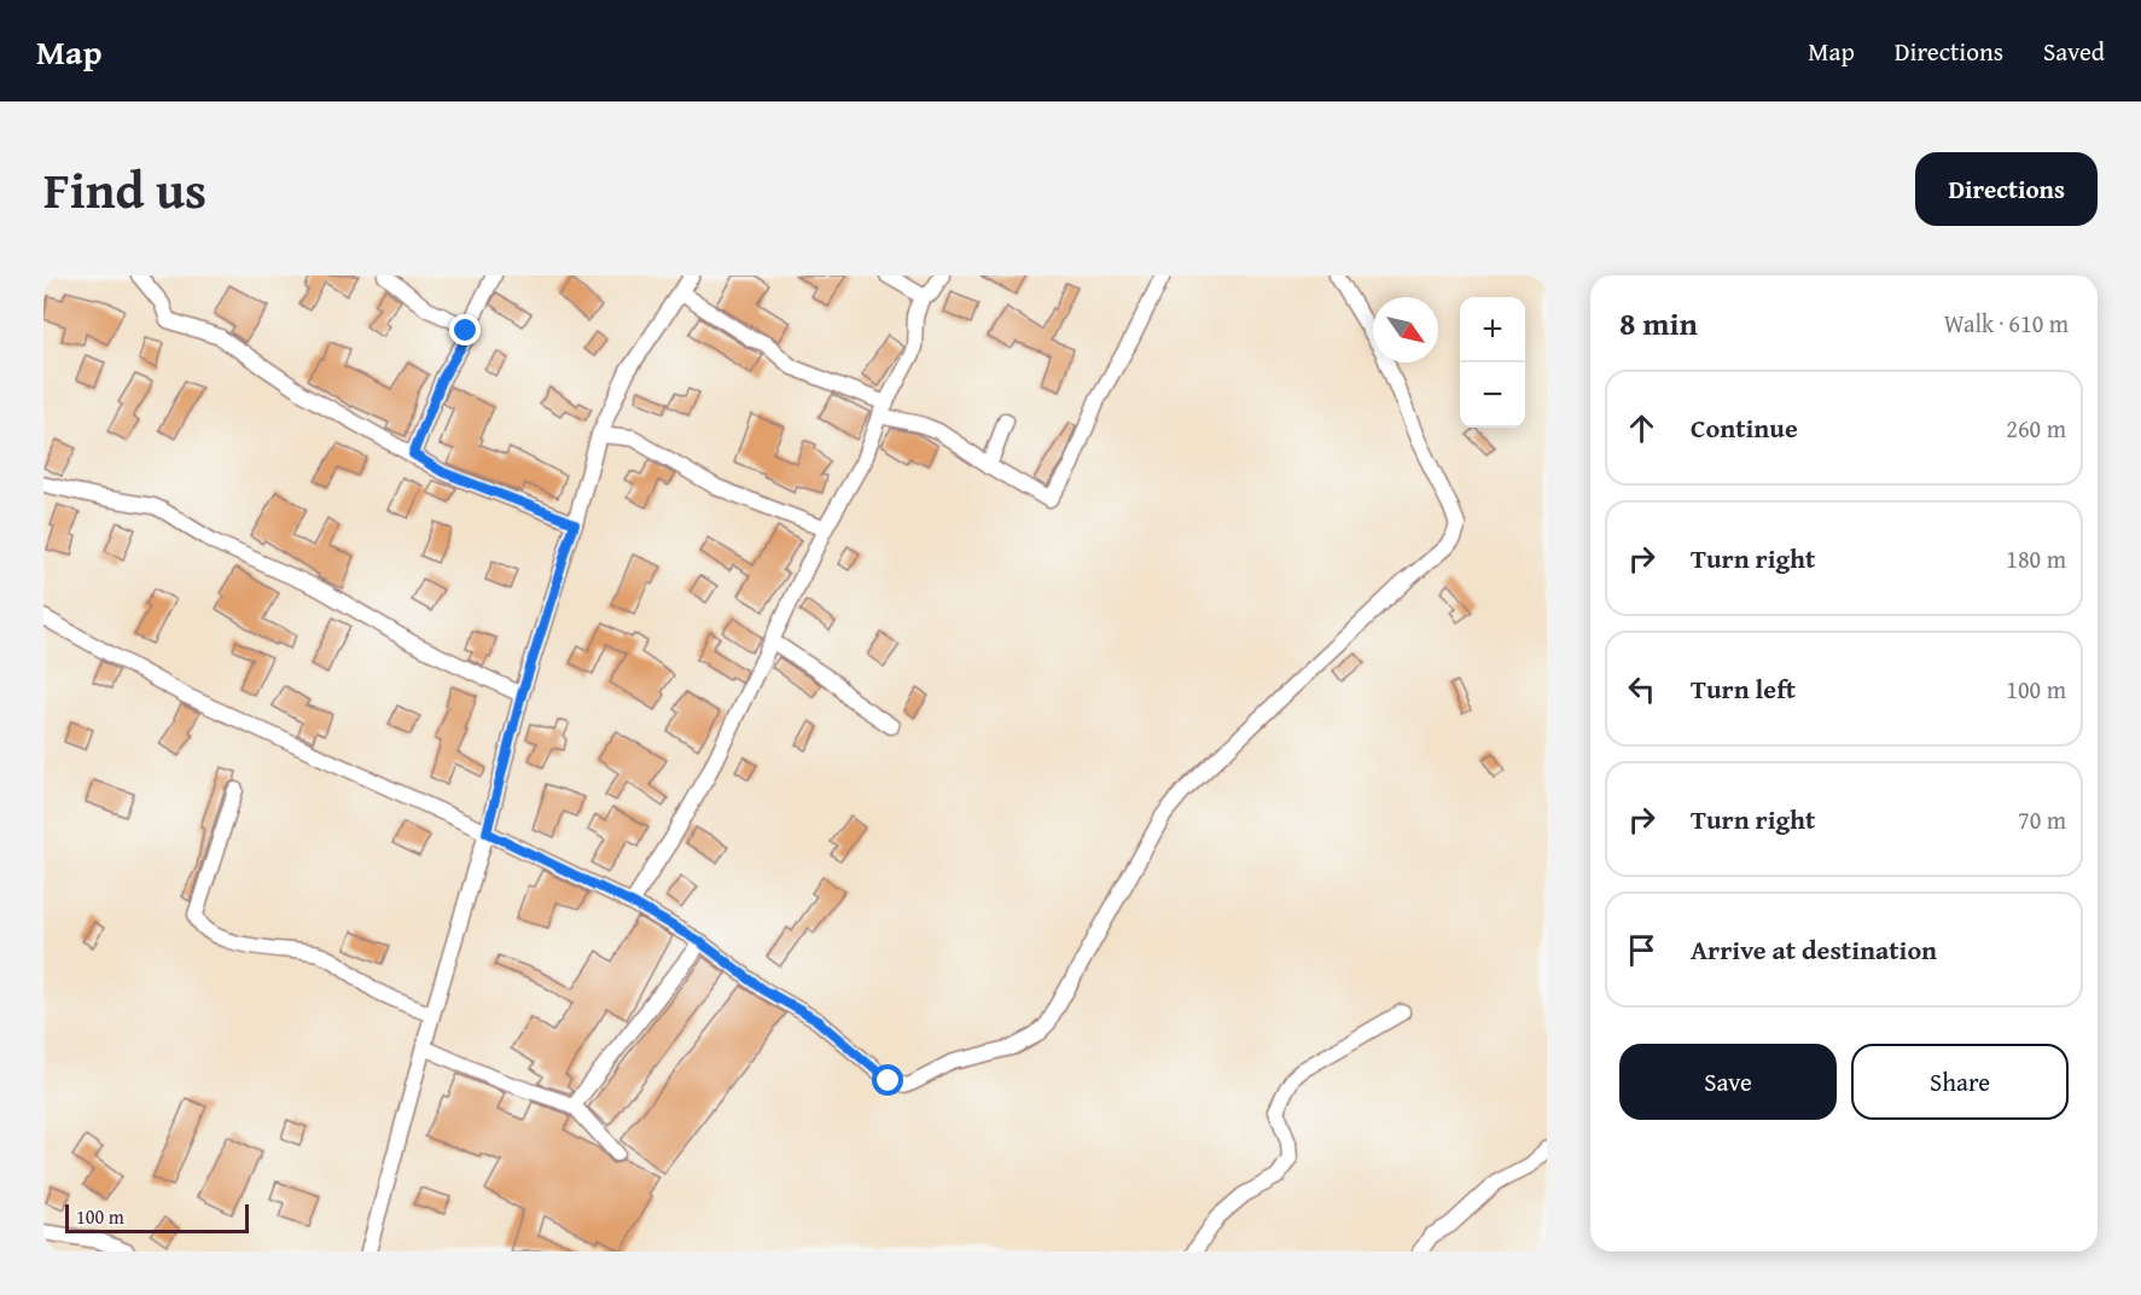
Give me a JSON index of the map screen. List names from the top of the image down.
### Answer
{
  "scale_bar": "100 m",
  "north": "bottom right",
  "page": {
    "header": "Map",
    "nav": ["Map", "Directions", "Saved"],
    "title": "Find us",
    "buttons": [
      "Directions",
      ["Save", "Share"]
    ],
    "heading": ["8 min", "Walk · 610 m"],
    "map_buttons": ["+", "−"],
    "list": [
      ["Continue", "260 m"],
      ["Turn right", "180 m"],
      ["Turn left", "100 m"],
      ["Turn right", "70 m"],
      "Arrive at destination"
    ],
    "scale": "100 m"
  }
}
